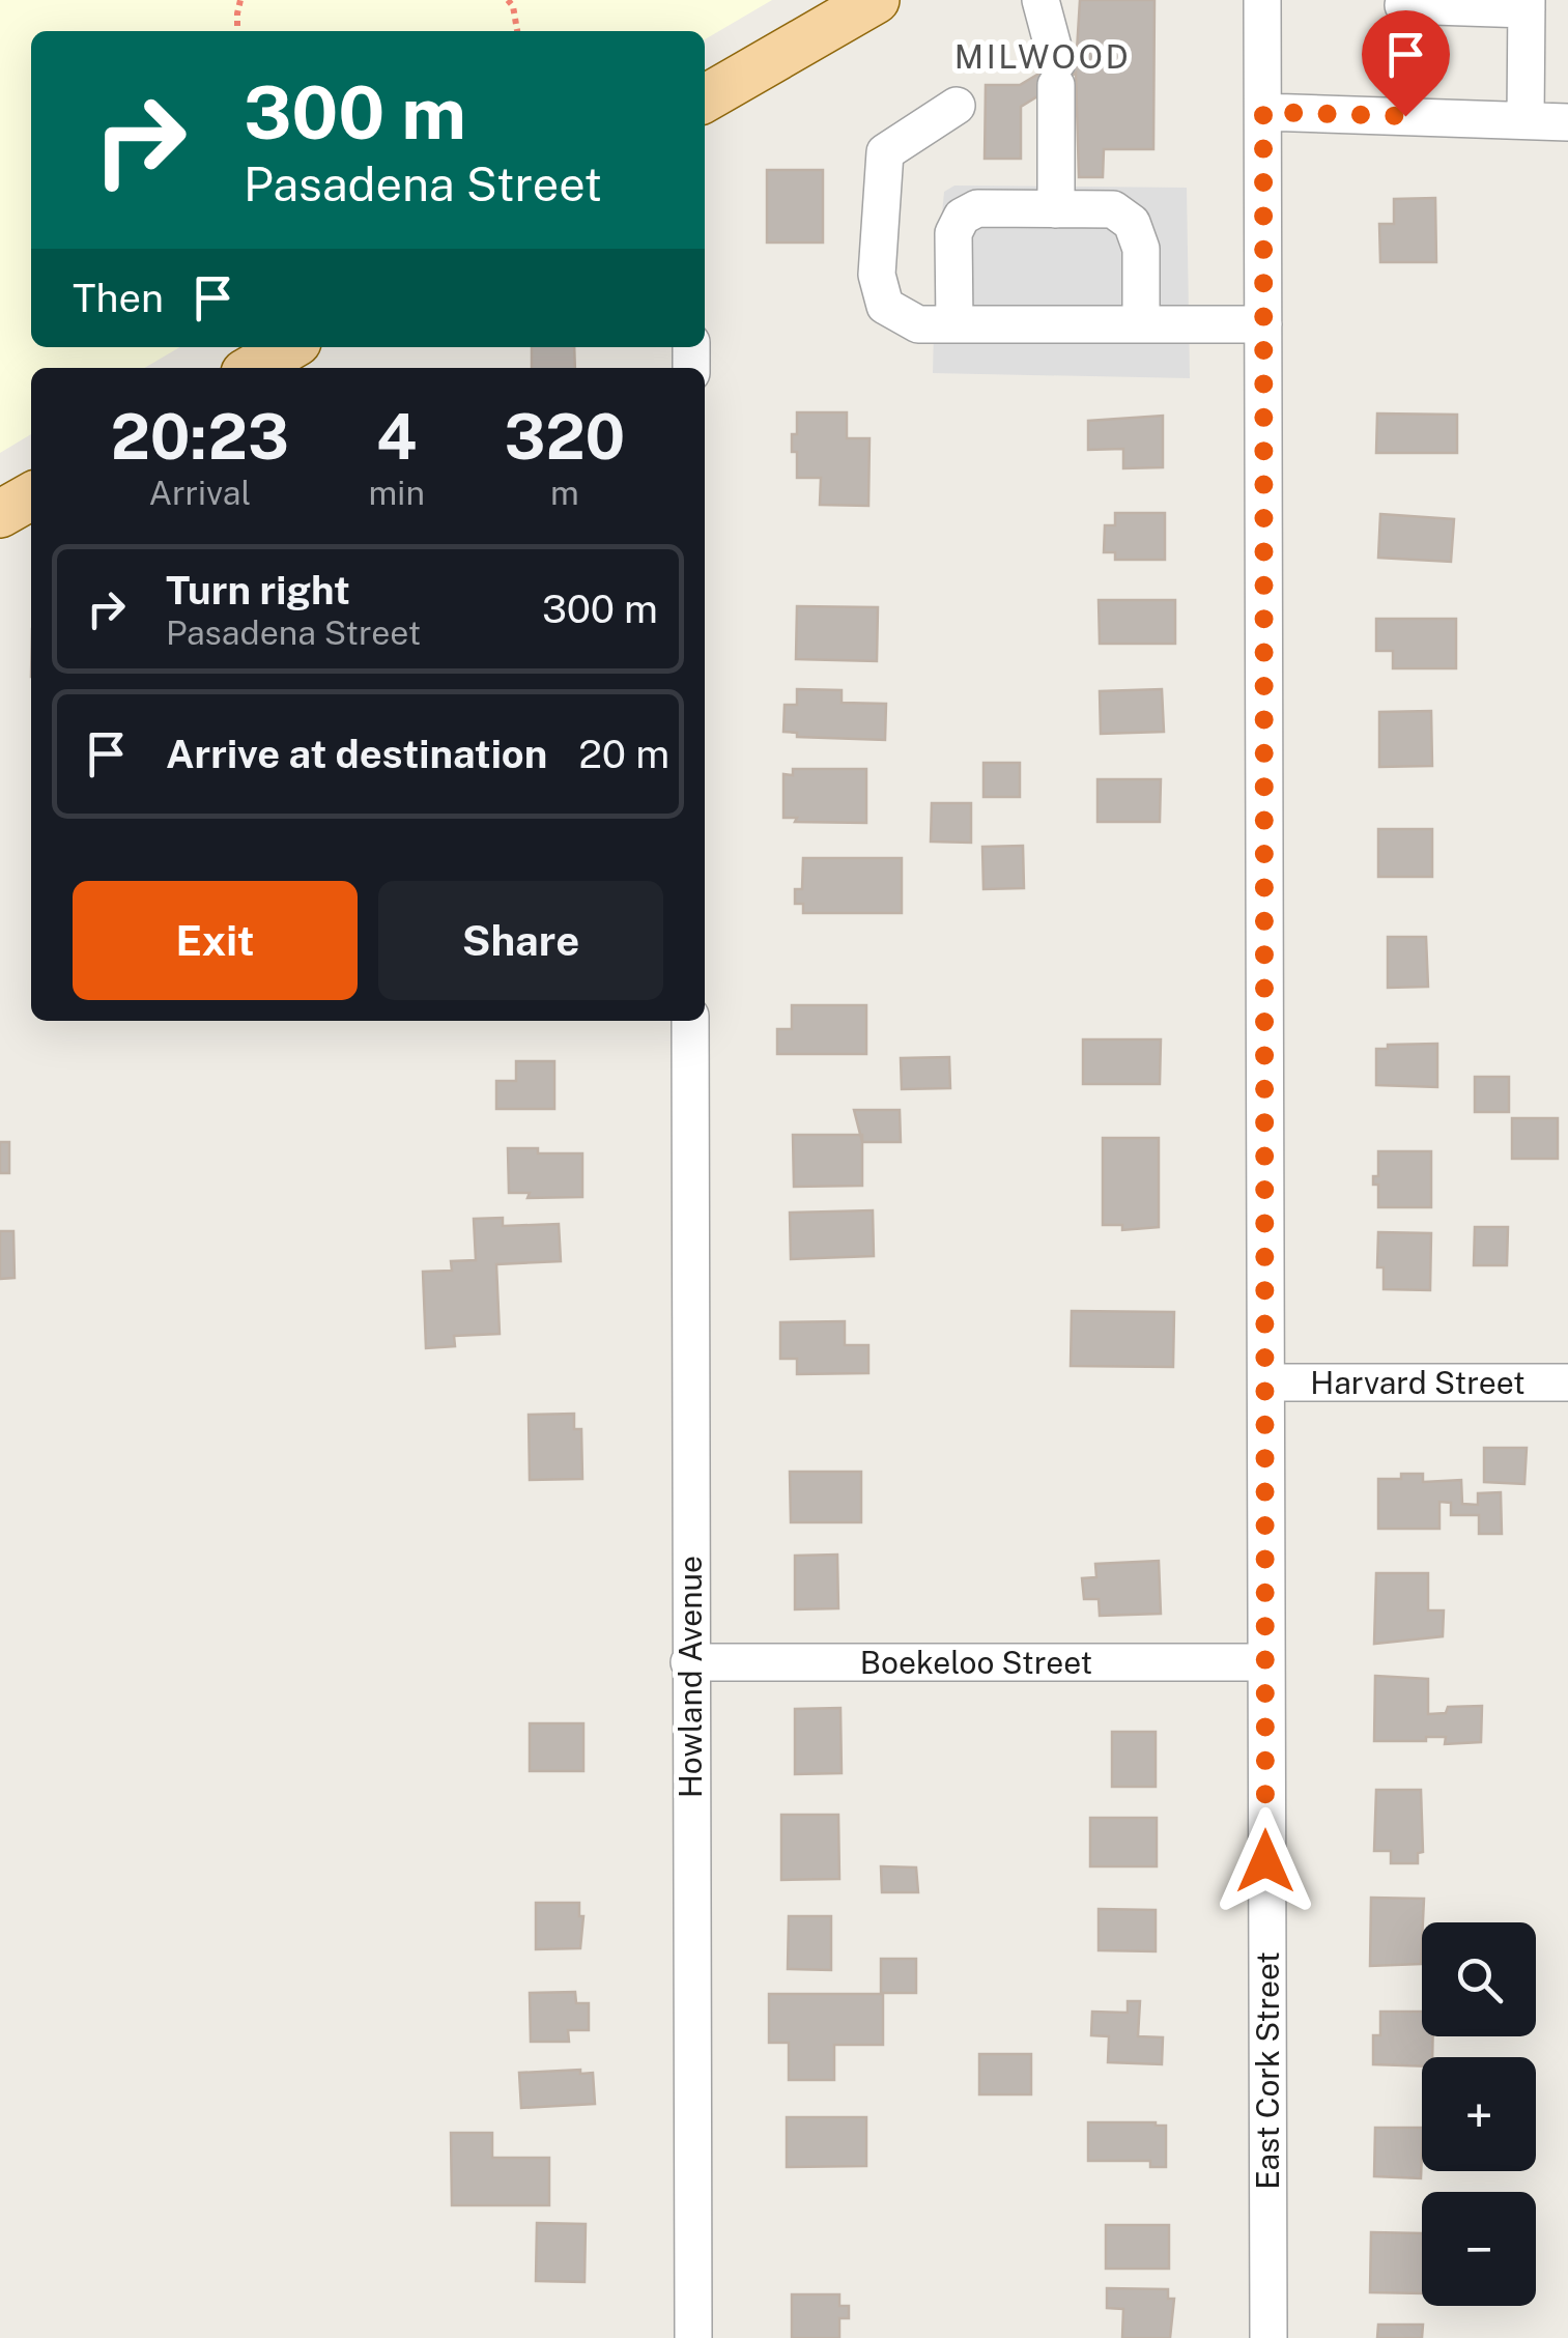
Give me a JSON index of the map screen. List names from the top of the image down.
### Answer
{
  "streets": {
    "street": [
      "Harvard Street",
      "Boekeloo Street",
      "Howland Avenue",
      "East Cork Street"
    ]
  },
  "crossings": [
    ["Harvard Street", "East Cork Street"],
    ["Boekeloo Street", "Howland Avenue"],
    ["Boekeloo Street", "East Cork Street"]
  ],
  "districts": ["MILWOOD"],
  "page": {
    "turn": ["300 m", "Pasadena Street"],
    "then": "Then",
    "eta": [
      "20:23",
      "Arrival",
      "4",
      "min",
      "320",
      "m"
    ],
    "list": [
      {
        "name": "Turn right",
        "note": "Pasadena Street",
        "value": "300 m"
      },
      {
        "name": "Arrive at destination",
        "value": "20 m"
      }
    ],
    "buttons": ["Exit", "Share"],
    "map_buttons": ["+", "−"]
  }
}
